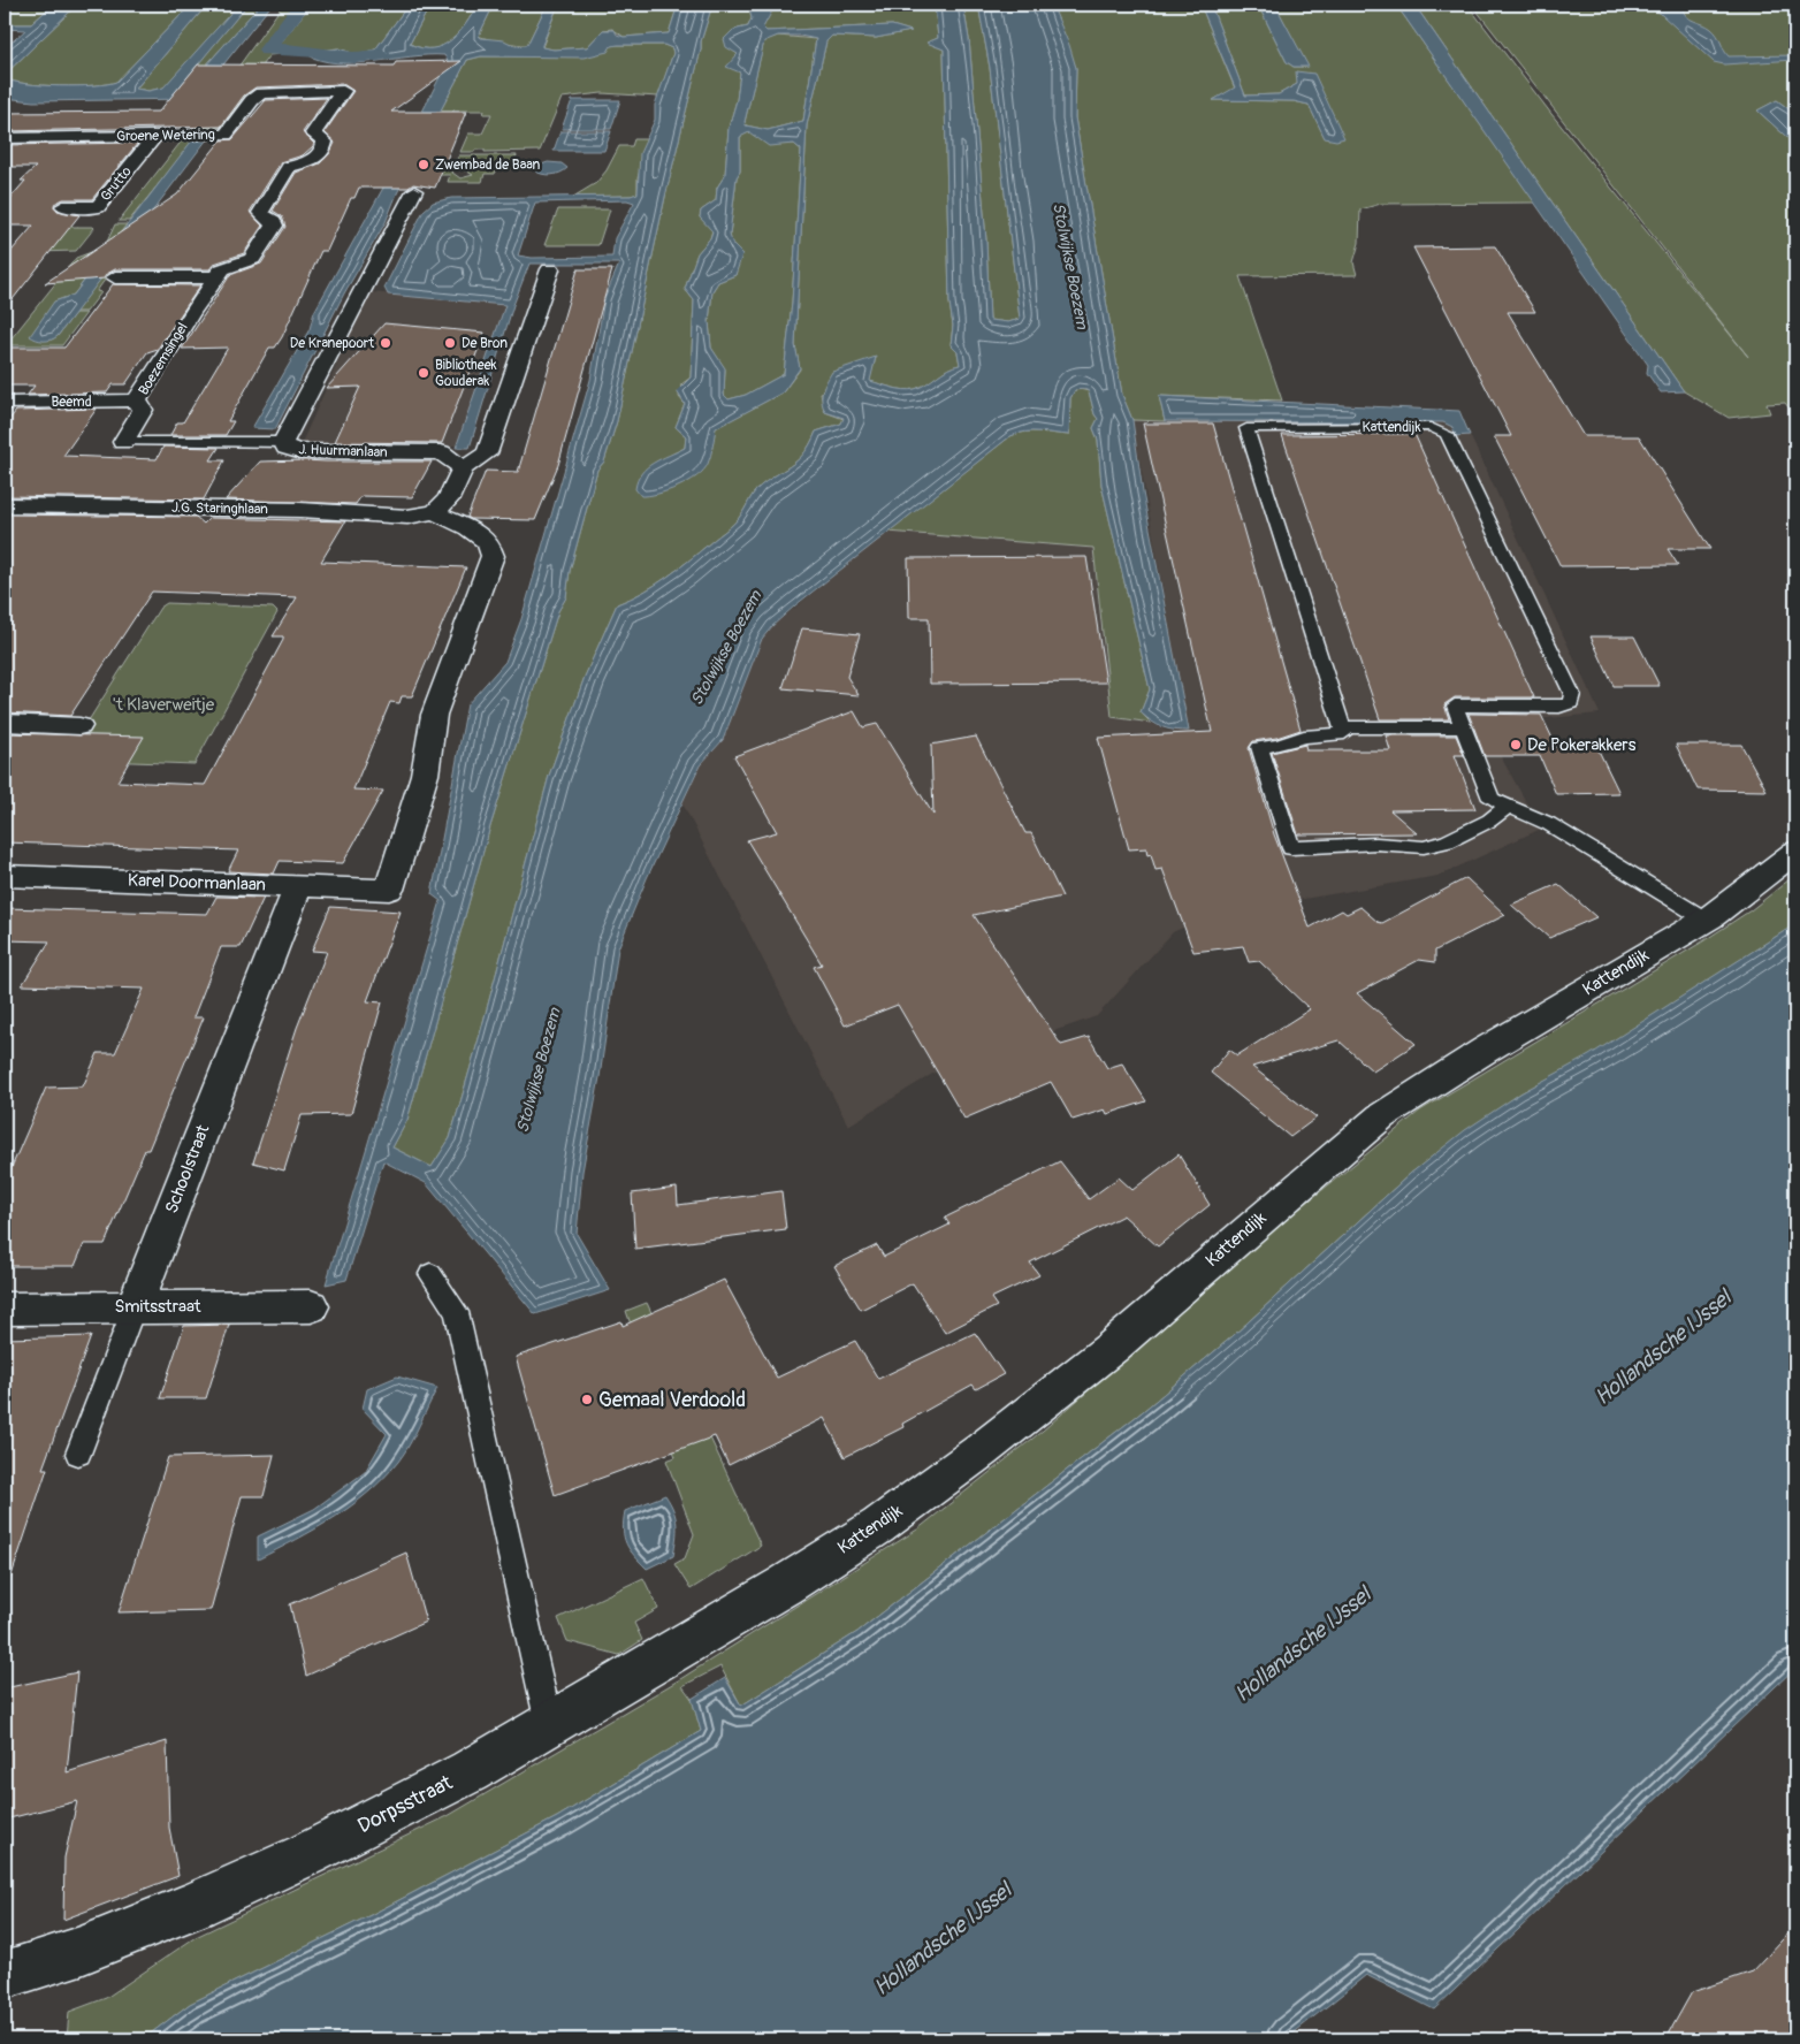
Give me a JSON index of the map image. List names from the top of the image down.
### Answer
{
  "streets": {
    "street": [
      "Groene Wetering",
      "Grutto",
      "Boezemsingel",
      "Beemd",
      "Kattendijk",
      "J. Huurmanlaan",
      "J.G. Staringhlaan",
      "Karel Doormanlaan",
      "Schoolstraat",
      "Smitsstraat",
      "Dorpsstraat"
    ]
  },
  "crossings": [
    ["Groene Wetering", "Grutto"],
    ["Groene Wetering", "Boezemsingel"],
    ["Boezemsingel", "Beemd"],
    ["Kattendijk", "Dorpsstraat"],
    ["J.G. Staringhlaan", "Karel Doormanlaan"],
    ["Karel Doormanlaan", "Schoolstraat"],
    ["Schoolstraat", "Smitsstraat"]
  ],
  "water": ["Stolwijkse Boezem", "Hollandsche IJssel"],
  "parks": ["'t Klaverweitje"],
  "places": [
    "Zwembad de Baan",
    "De Kranepoort",
    "De Bron",
    "Bibliotheek Gouderak",
    "De Pokerakkers",
    "Gemaal Verdoold"
  ]
}
